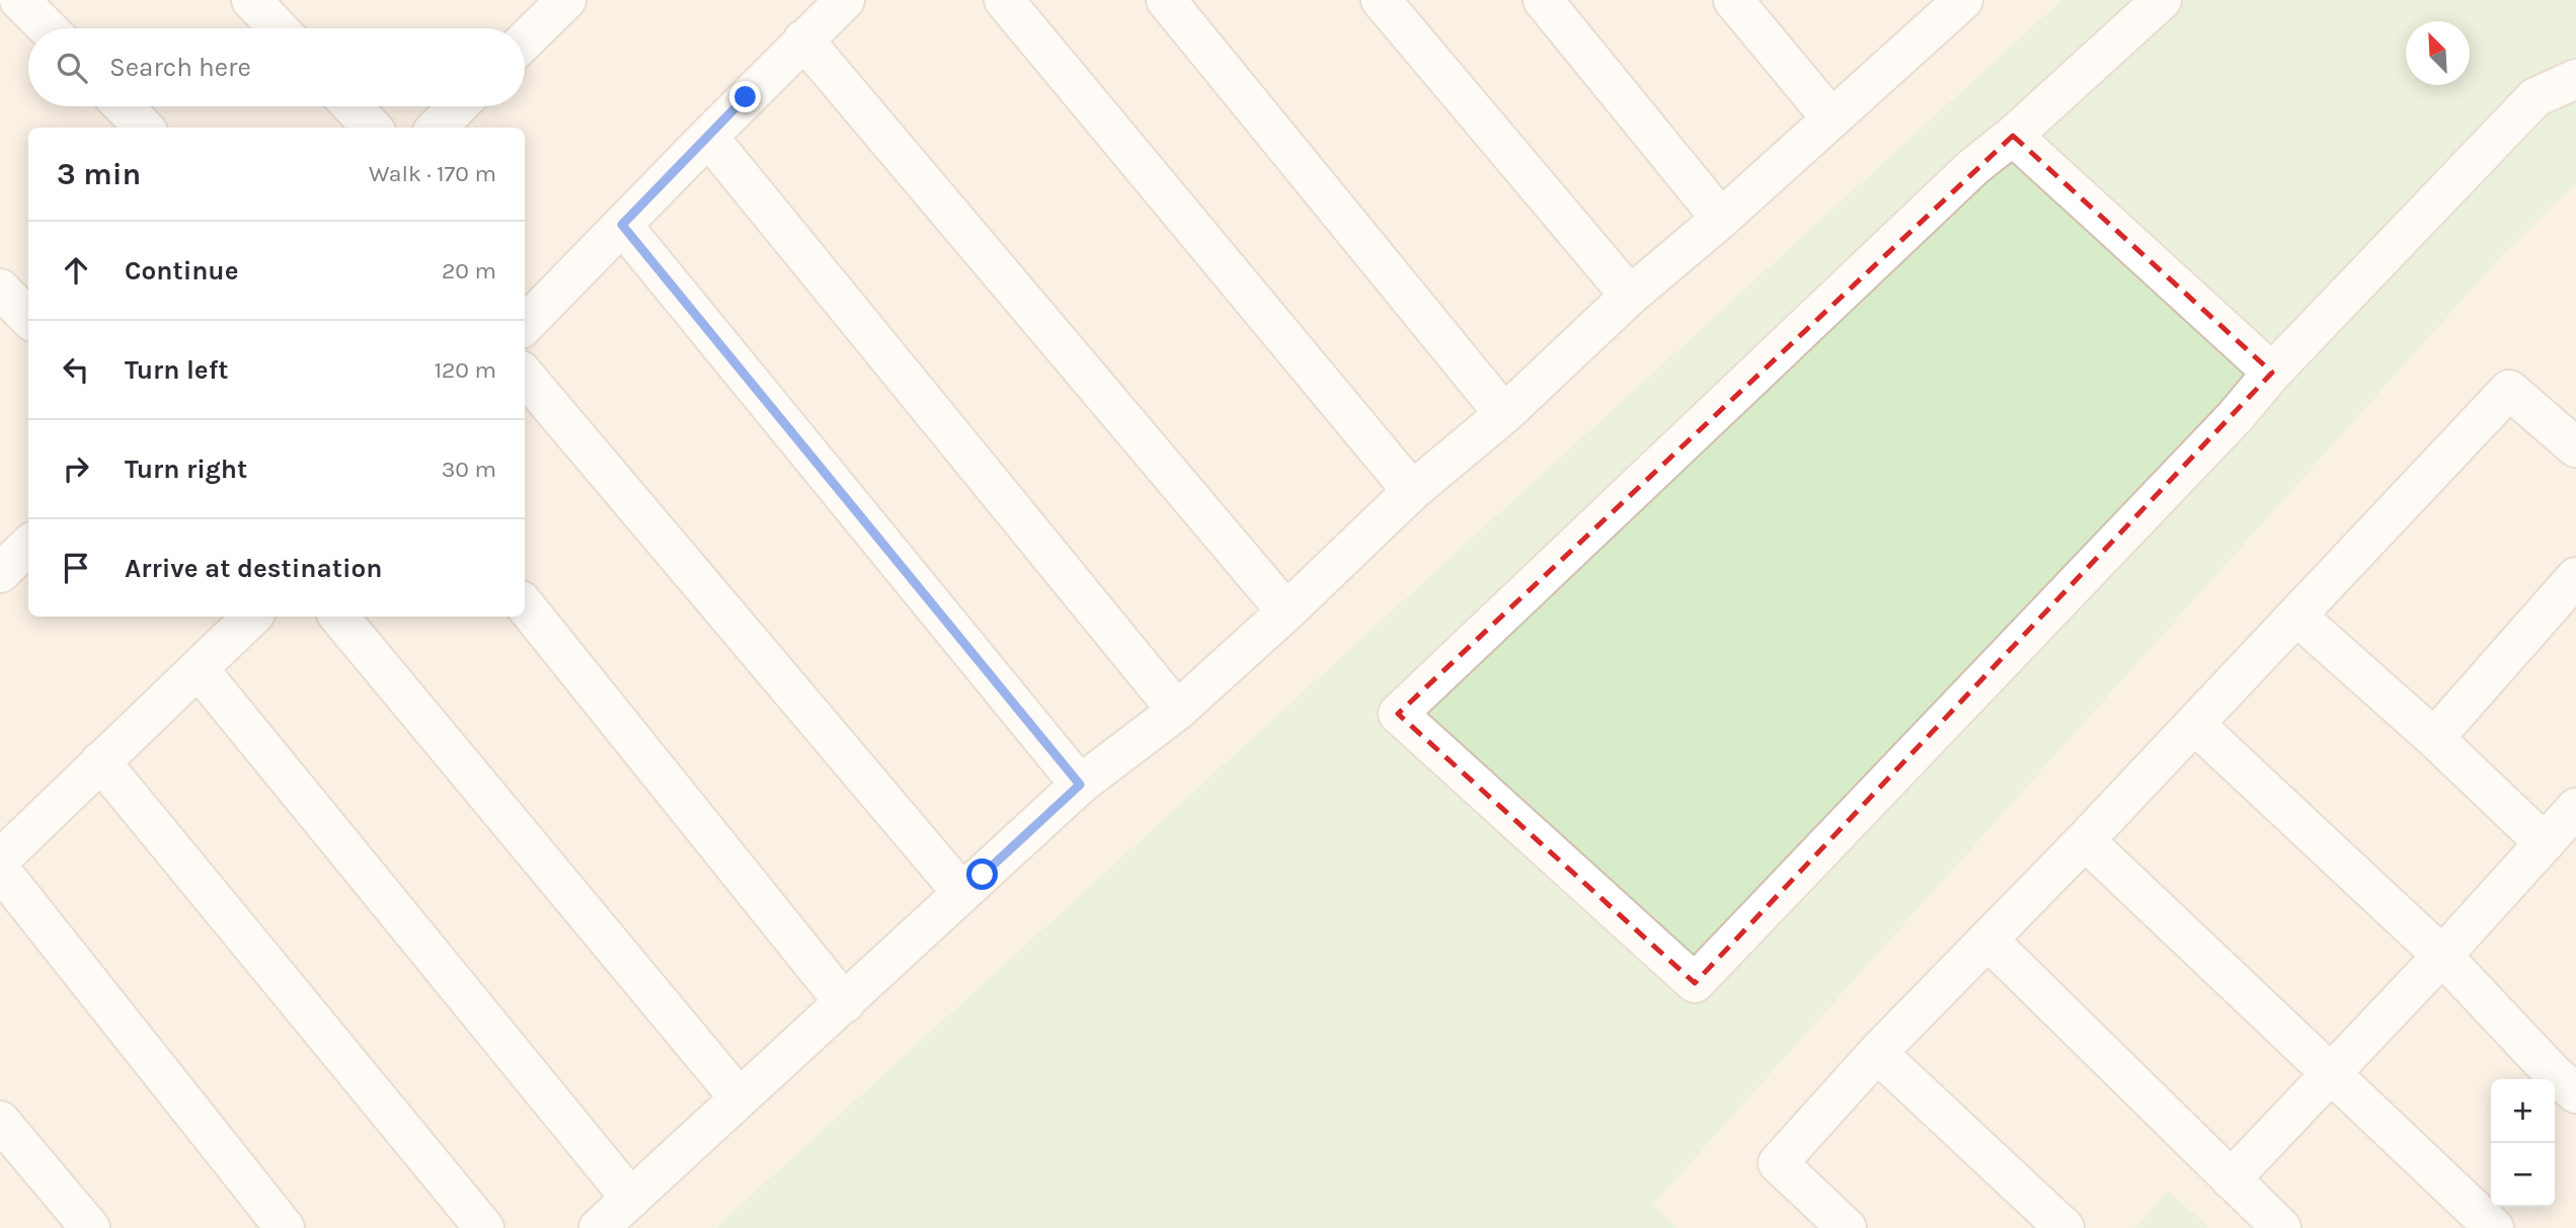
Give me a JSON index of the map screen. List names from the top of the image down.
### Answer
{
  "north": "top left",
  "page": {
    "search": "Search here",
    "heading": ["3 min", "Walk · 170 m"],
    "list": [
      ["Continue", "20 m"],
      ["Turn left", "120 m"],
      ["Turn right", "30 m"],
      "Arrive at destination"
    ],
    "map_buttons": ["+", "−"]
  }
}
